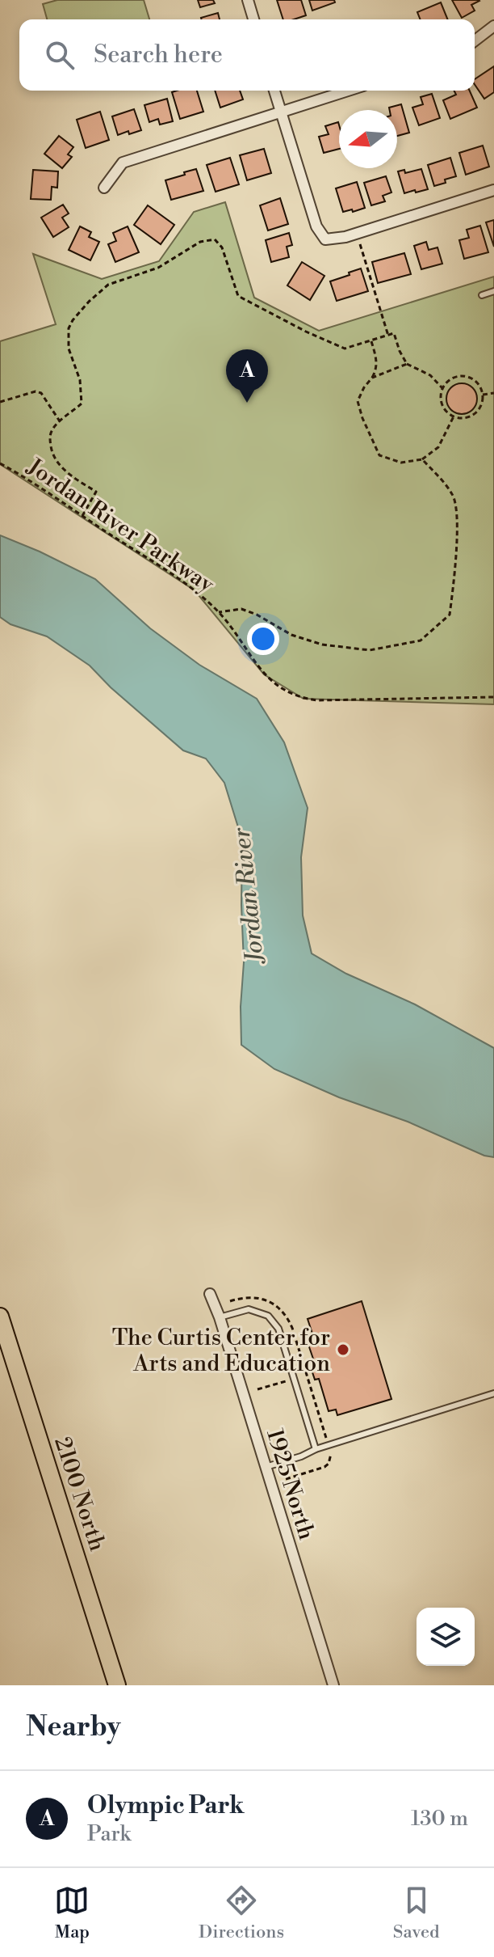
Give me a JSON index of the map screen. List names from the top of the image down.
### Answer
{
  "streets": {
    "highway": ["2100 North"],
    "street": ["1925 North"],
    "path": ["Jordan River Parkway"]
  },
  "water": ["Jordan River"],
  "places": ["The Curtis Center for Arts and Education"],
  "north": "left",
  "page": {
    "search": "Search here",
    "pins": "A",
    "heading": "Nearby",
    "list": [
      {
        "mark": "A",
        "name": "Olympic Park",
        "note": "Park",
        "value": "130 m"
      }
    ],
    "nav": ["Map", "Directions", "Saved"]
  }
}
